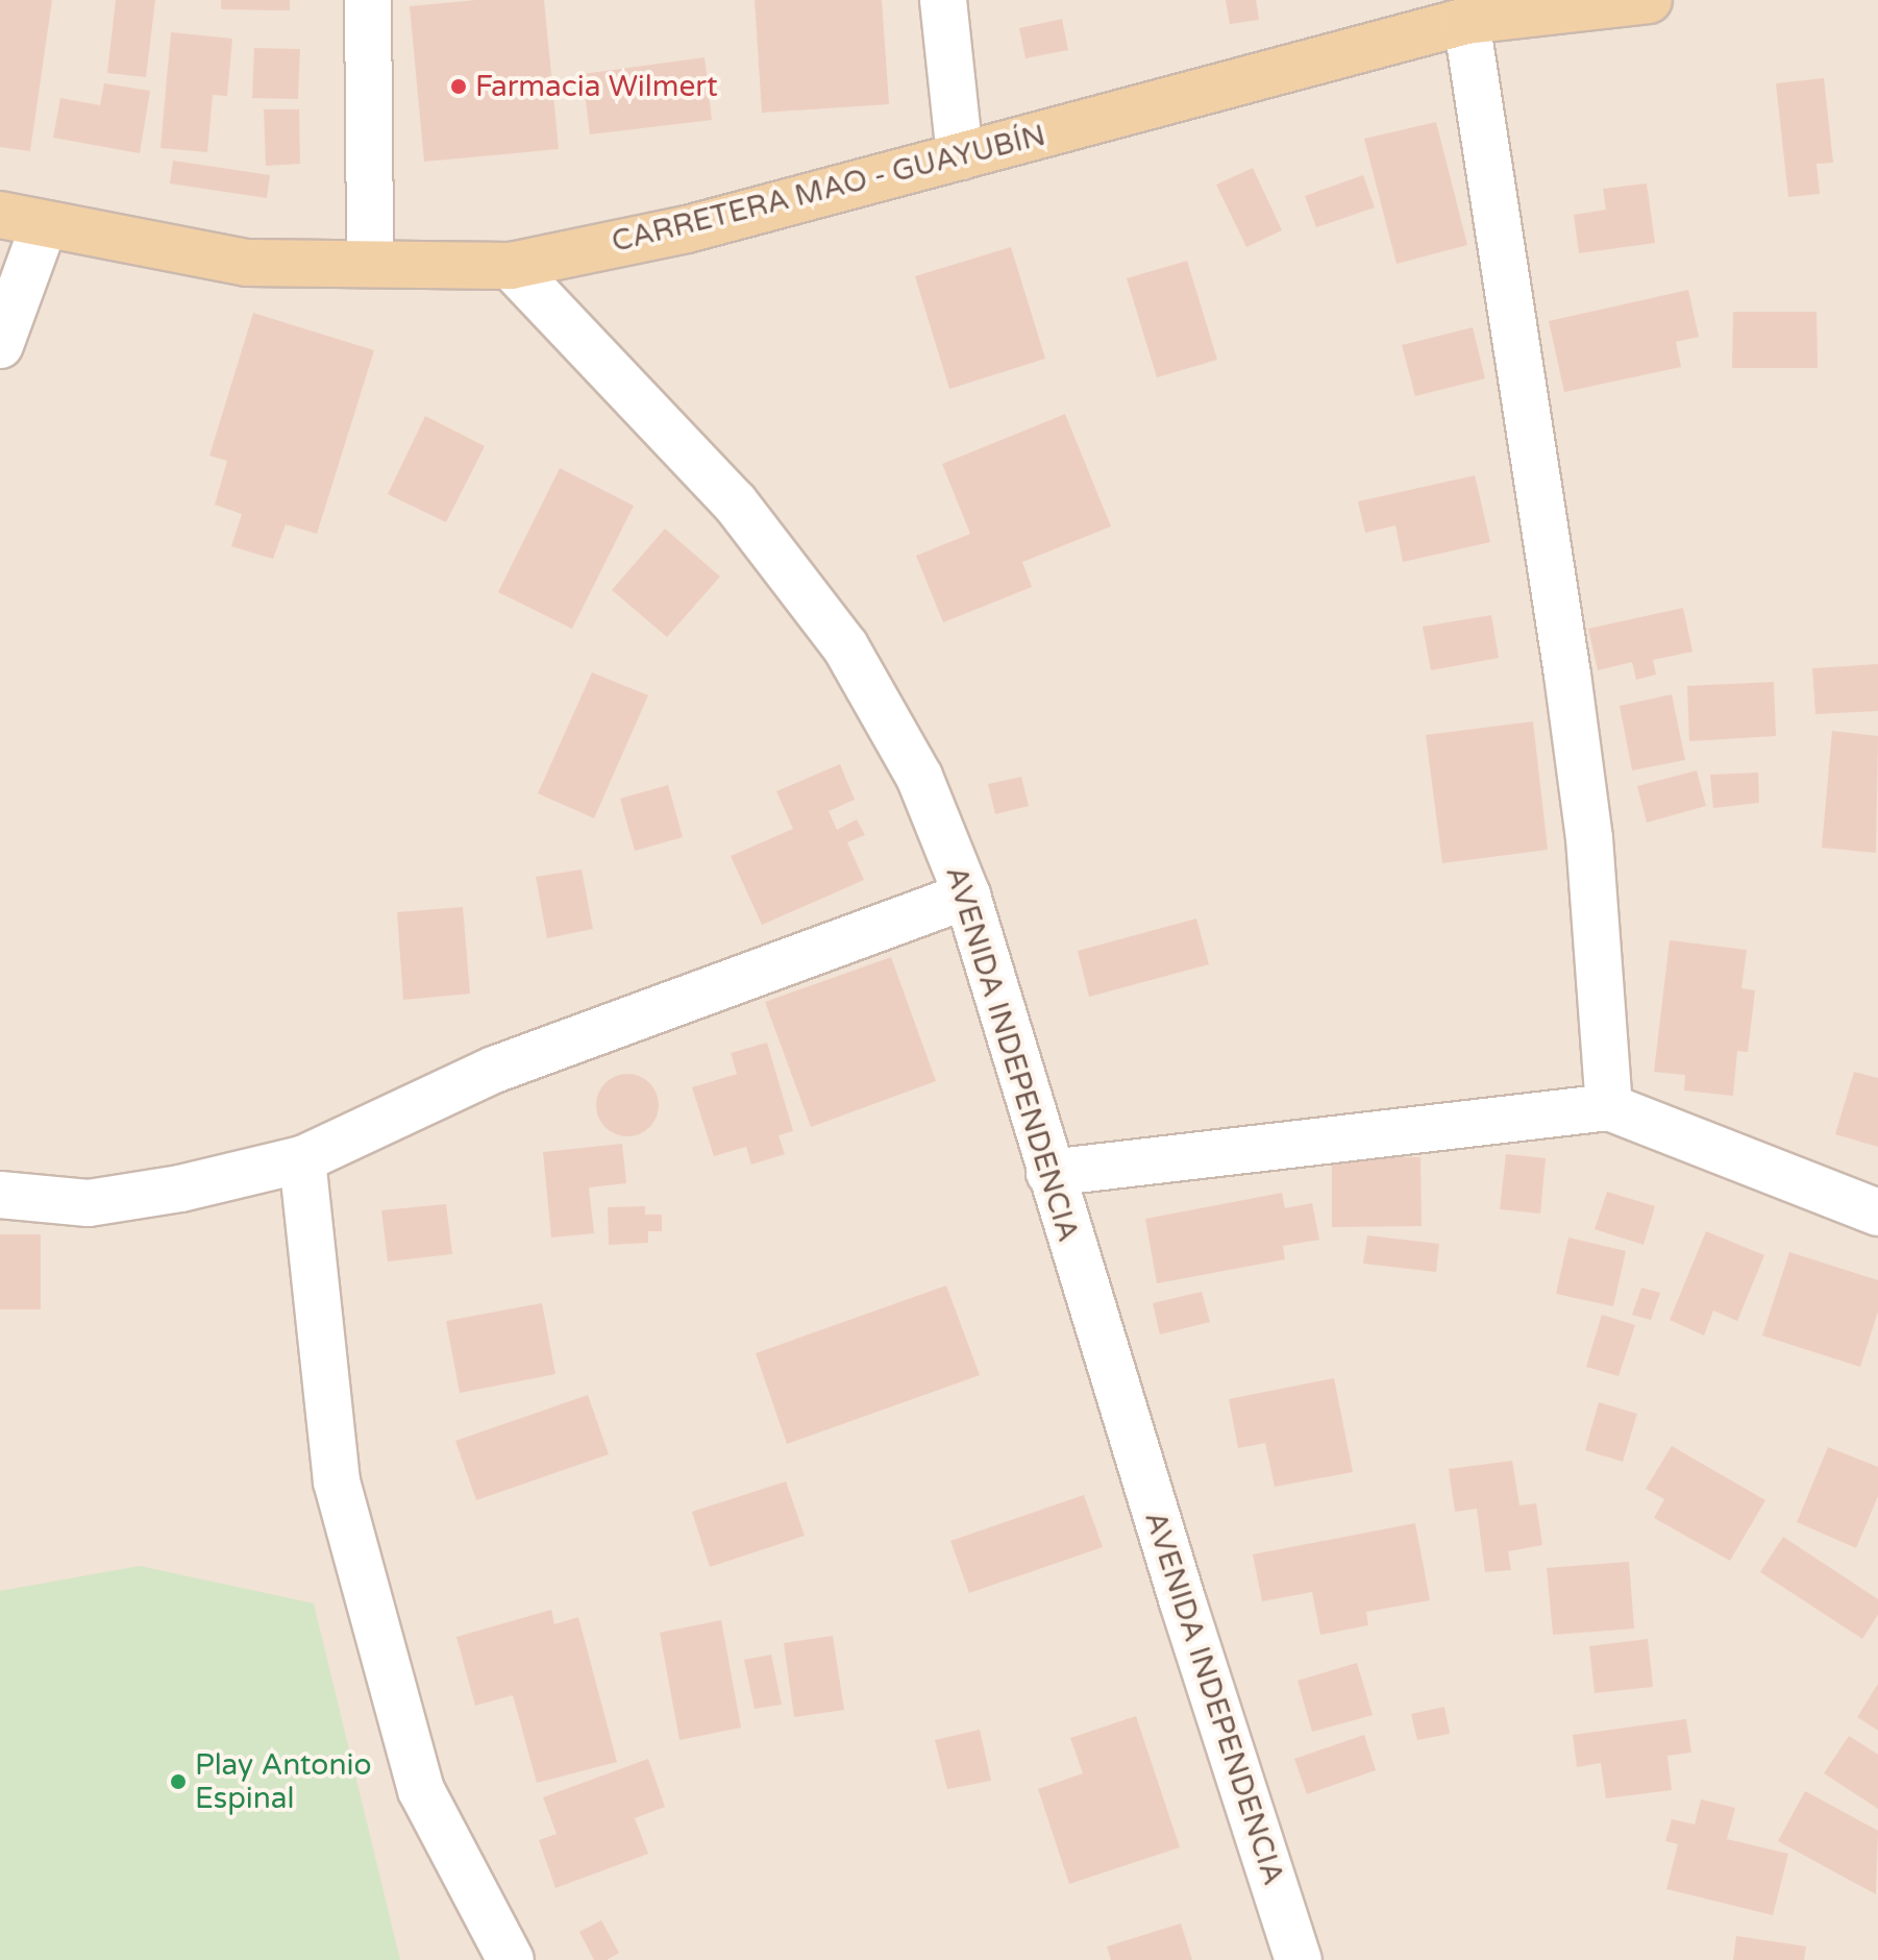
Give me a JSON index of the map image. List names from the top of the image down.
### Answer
{
  "streets": {
    "main road": ["CARRETERA MAO - GUAYUBÍN"],
    "street": ["AVENIDA INDEPENDENCIA"]
  },
  "crossings": [
    ["CARRETERA MAO - GUAYUBÍN", "AVENIDA INDEPENDENCIA"]
  ],
  "places": ["Farmacia Wilmert", "Play Antonio Espinal"]
}
